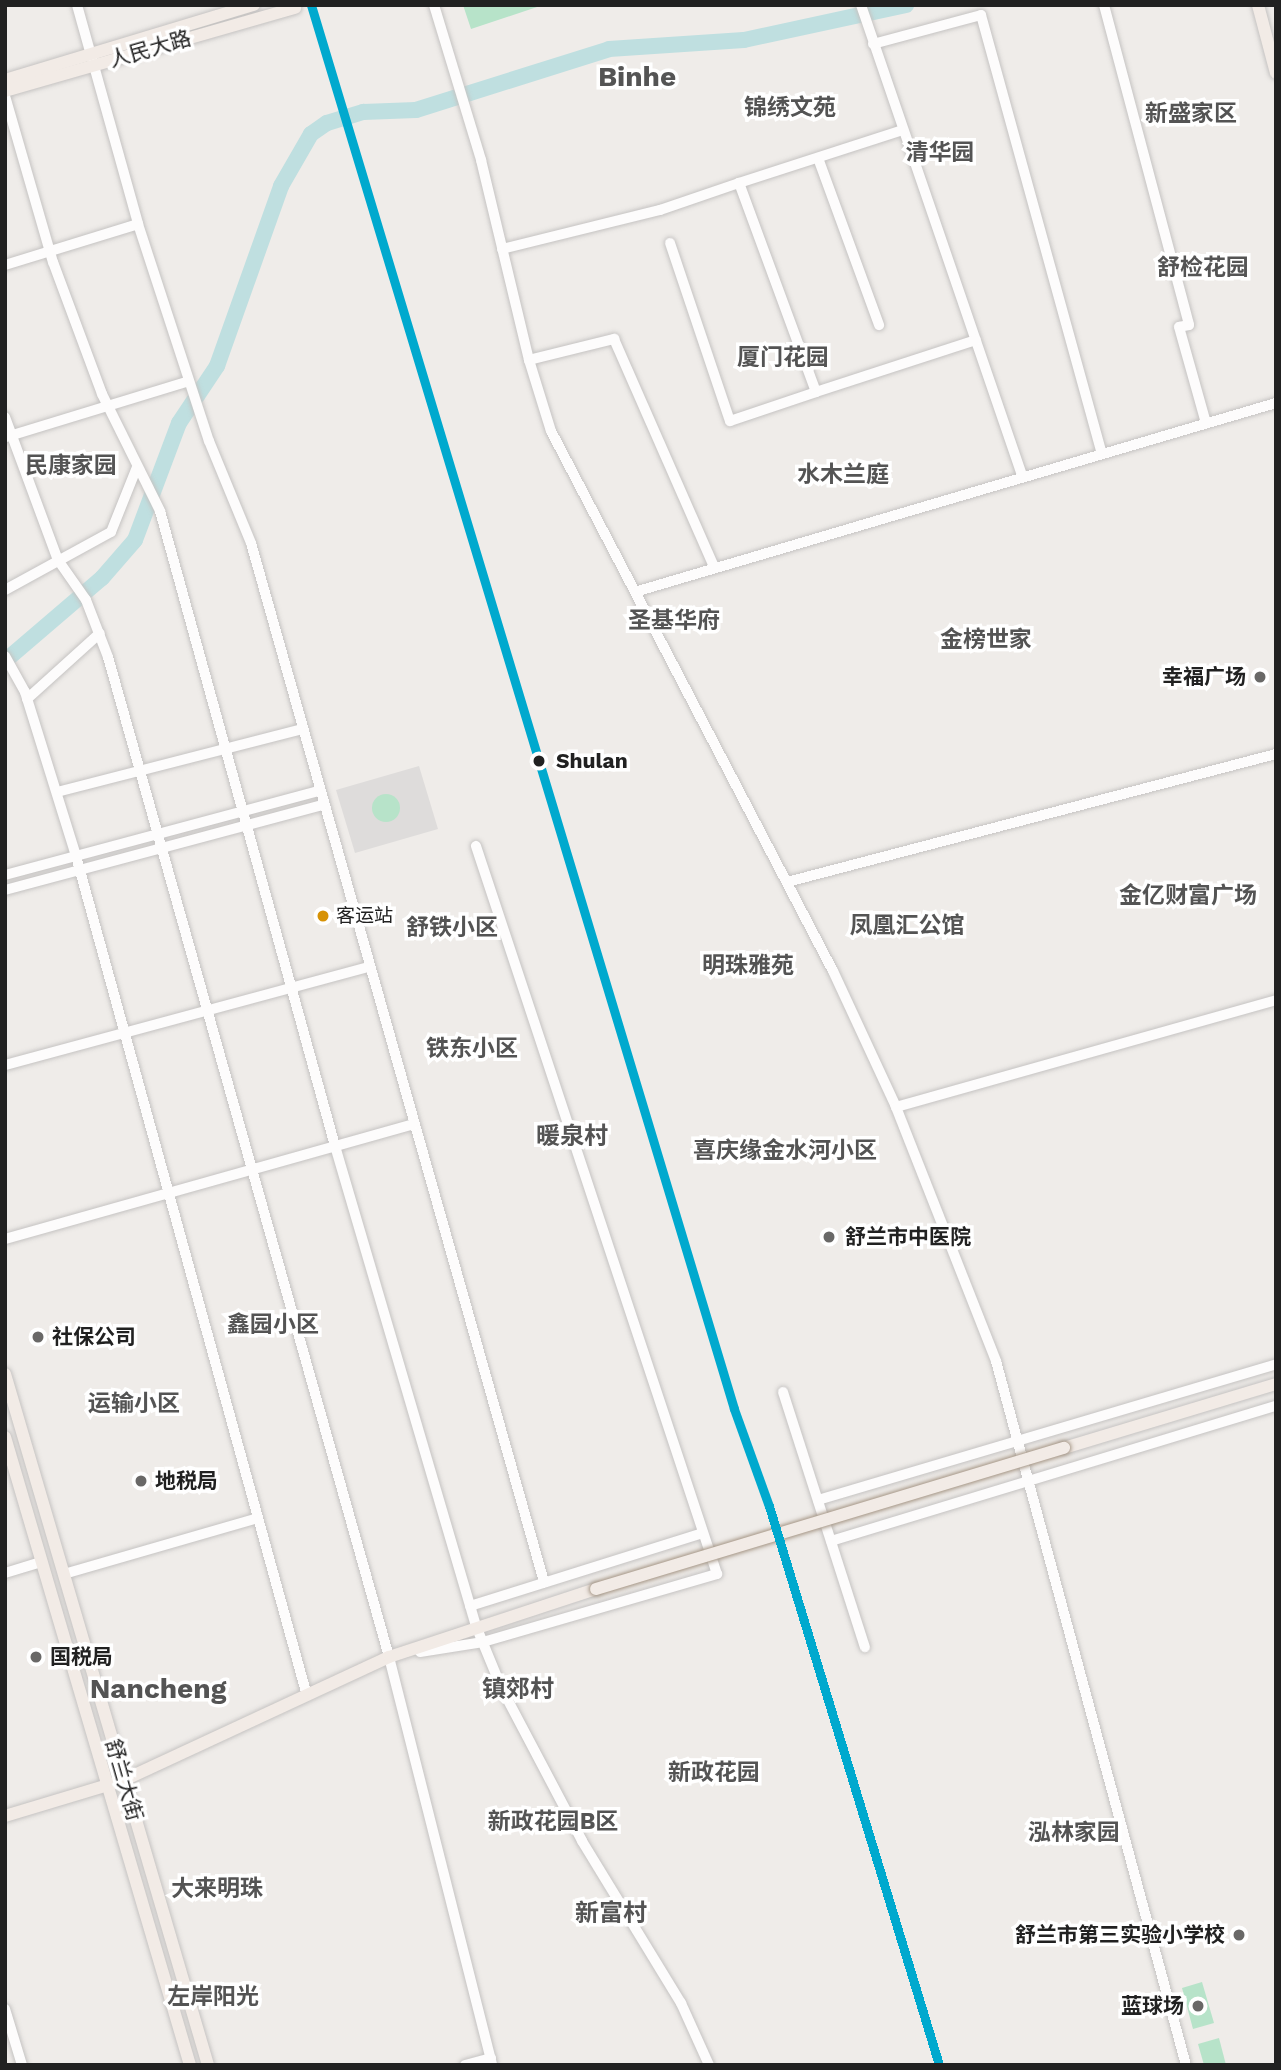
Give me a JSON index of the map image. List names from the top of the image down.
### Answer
{
  "streets": {
    "main road": ["人民大路", "舒兰大街"]
  },
  "districts": [
    "Binhe",
    "锦绣文苑",
    "新盛家区",
    "清华园",
    "舒检花园",
    "厦门花园",
    "民康家园",
    "水木兰庭",
    "圣基华府",
    "金榜世家",
    "金亿财富广场",
    "凤凰汇公馆",
    "舒铁小区",
    "明珠雅苑",
    "铁东小区",
    "暖泉村",
    "喜庆缘金水河小区",
    "鑫园小区",
    "运输小区",
    "Nancheng",
    "镇郊村",
    "新政花园",
    "新政花园B区",
    "泓林家园",
    "大来明珠",
    "新富村",
    "左岸阳光"
  ],
  "places": [
    "幸福广场",
    "Shulan",
    "客运站",
    "舒兰市中医院",
    "社保公司",
    "地税局",
    "国税局",
    "舒兰市第三实验小学校",
    "蓝球场"
  ]
}
